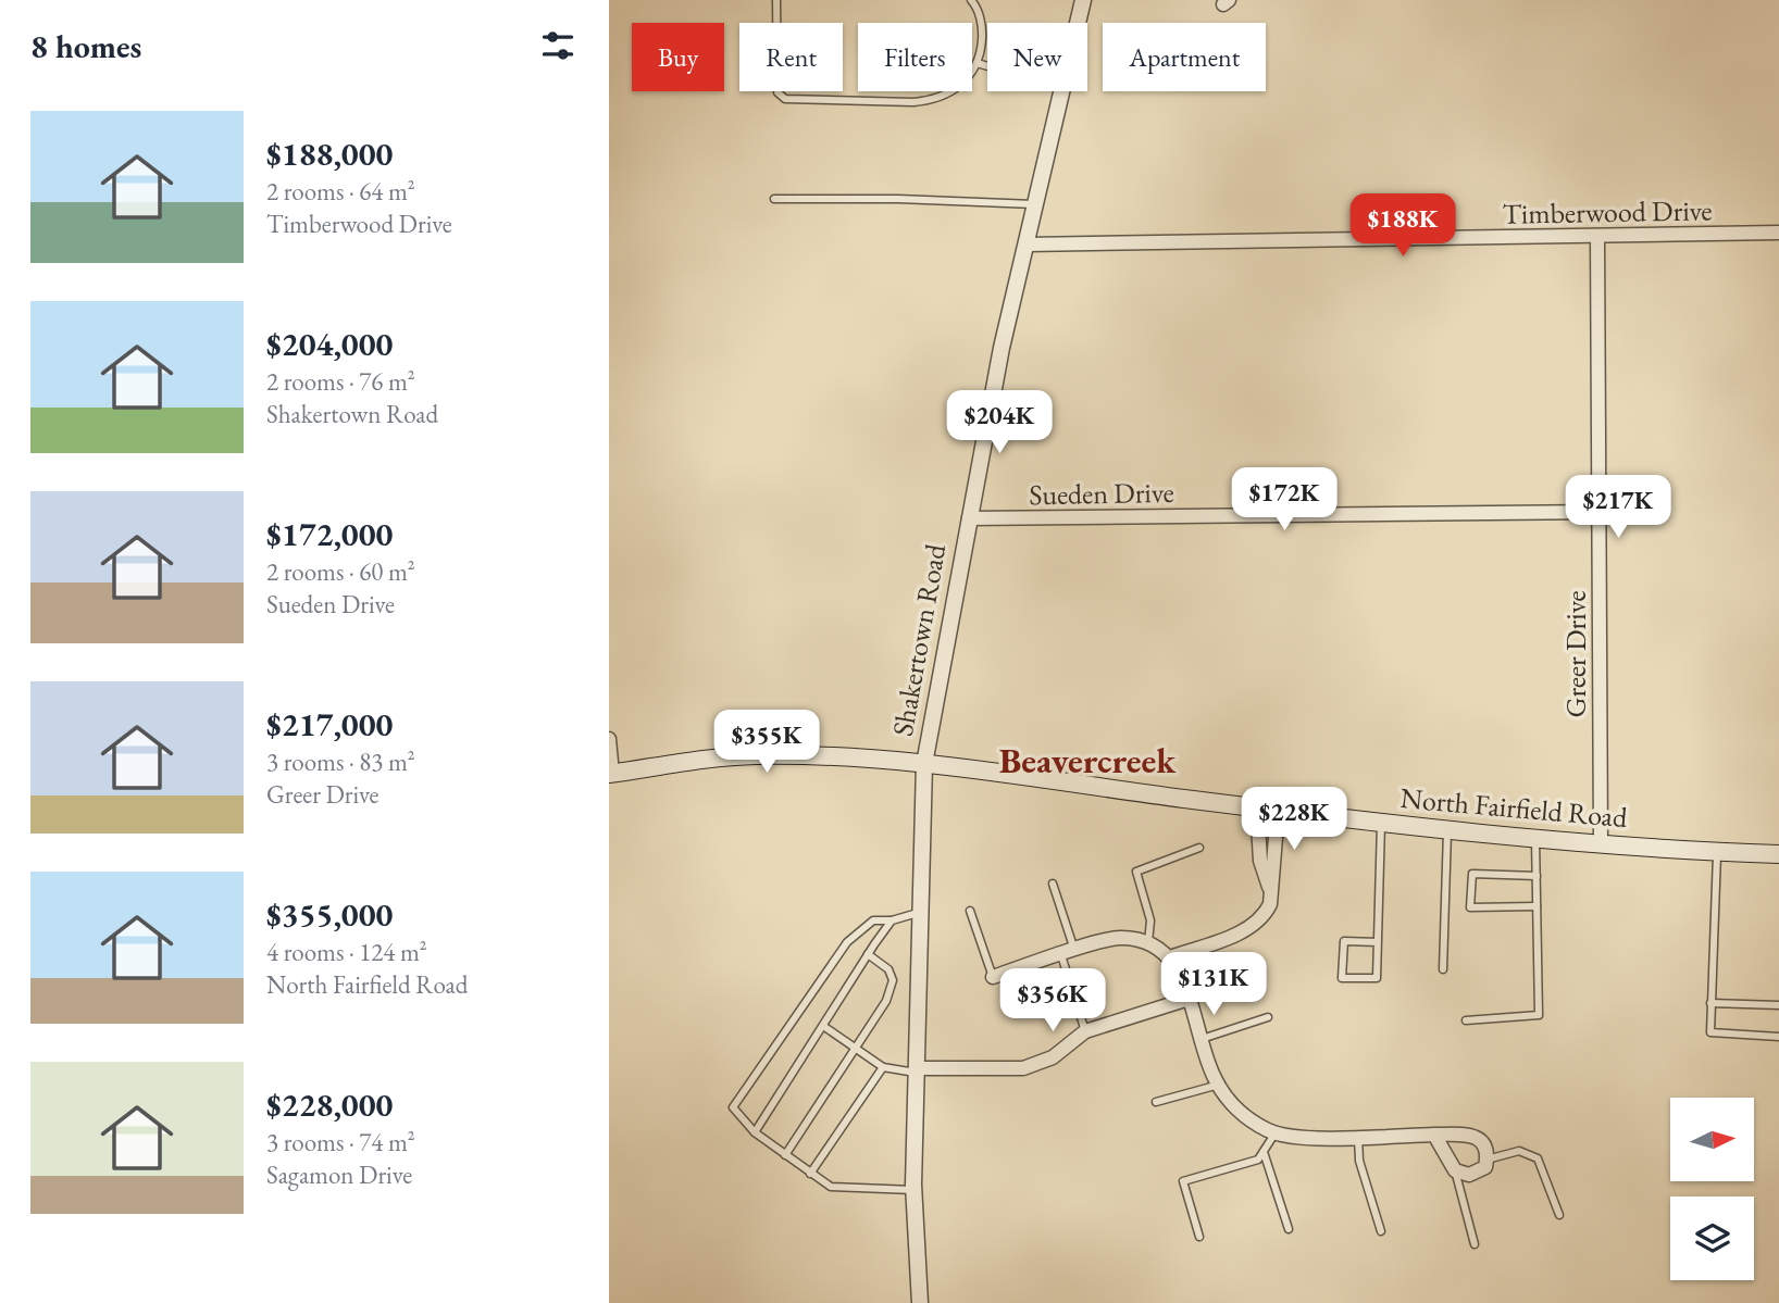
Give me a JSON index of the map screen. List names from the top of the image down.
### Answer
{
  "streets": {
    "main road": ["North Fairfield Road"],
    "street": [
      "Timberwood Drive",
      "Sueden Drive",
      "Shakertown Road",
      "Greer Drive"
    ]
  },
  "crossings": [
    ["Timberwood Drive", "Shakertown Road"],
    ["Timberwood Drive", "Greer Drive"],
    ["Sueden Drive", "Shakertown Road"],
    ["Sueden Drive", "Greer Drive"],
    ["Shakertown Road", "North Fairfield Road"],
    ["Greer Drive", "North Fairfield Road"]
  ],
  "districts": ["Beavercreek"],
  "north": "right",
  "page": {
    "heading": "8 homes",
    "chip": [
      "Buy",
      "Rent",
      "Filters",
      "New",
      "Apartment"
    ],
    "list": [
      {
        "name": "$188,000",
        "note": "2 rooms · 64 m² · Timberwood Drive"
      },
      {
        "name": "$204,000",
        "note": "2 rooms · 76 m² · Shakertown Road"
      },
      {
        "name": "$172,000",
        "note": "2 rooms · 60 m² · Sueden Drive"
      },
      {
        "name": "$217,000",
        "note": "3 rooms · 83 m² · Greer Drive"
      },
      {
        "name": "$355,000",
        "note": "4 rooms · 124 m² · North Fairfield Road"
      },
      {
        "name": "$228,000",
        "note": "3 rooms · 74 m² · Sagamon Drive"
      }
    ],
    "price": [
      "$188K",
      "$204K",
      "$172K",
      "$217K",
      "$355K",
      "$228K",
      "$131K",
      "$356K"
    ]
  }
}
